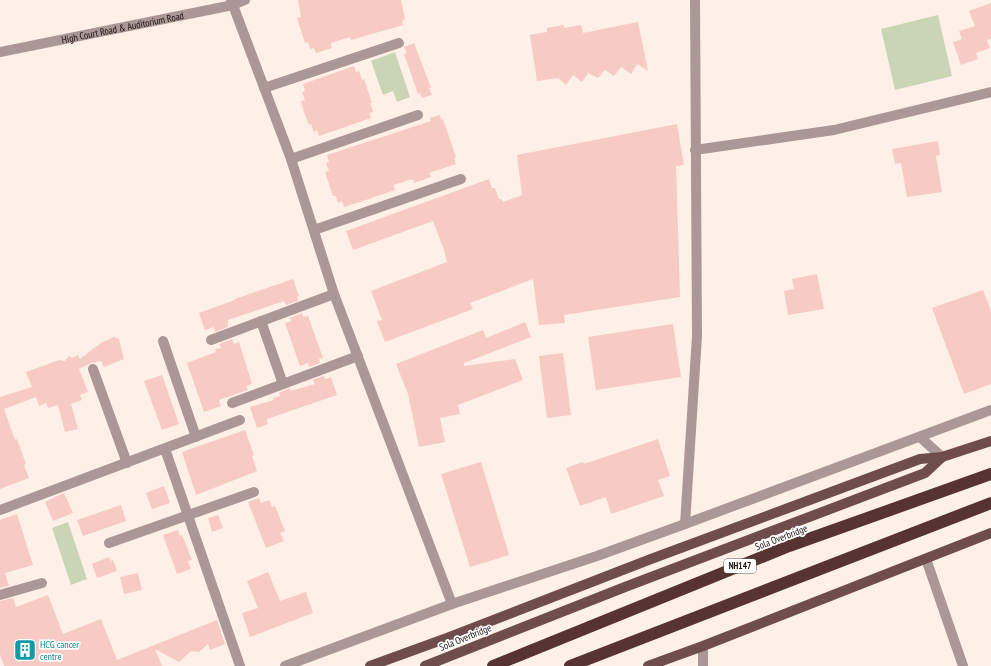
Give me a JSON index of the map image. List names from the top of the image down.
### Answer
{
  "streets": {
    "highway": ["Sola Overbridge", "NH147"],
    "street": ["High Court Road & Auditorium Road"]
  },
  "places": {
    "building": ["HCG cancer centre"]
  }
}
